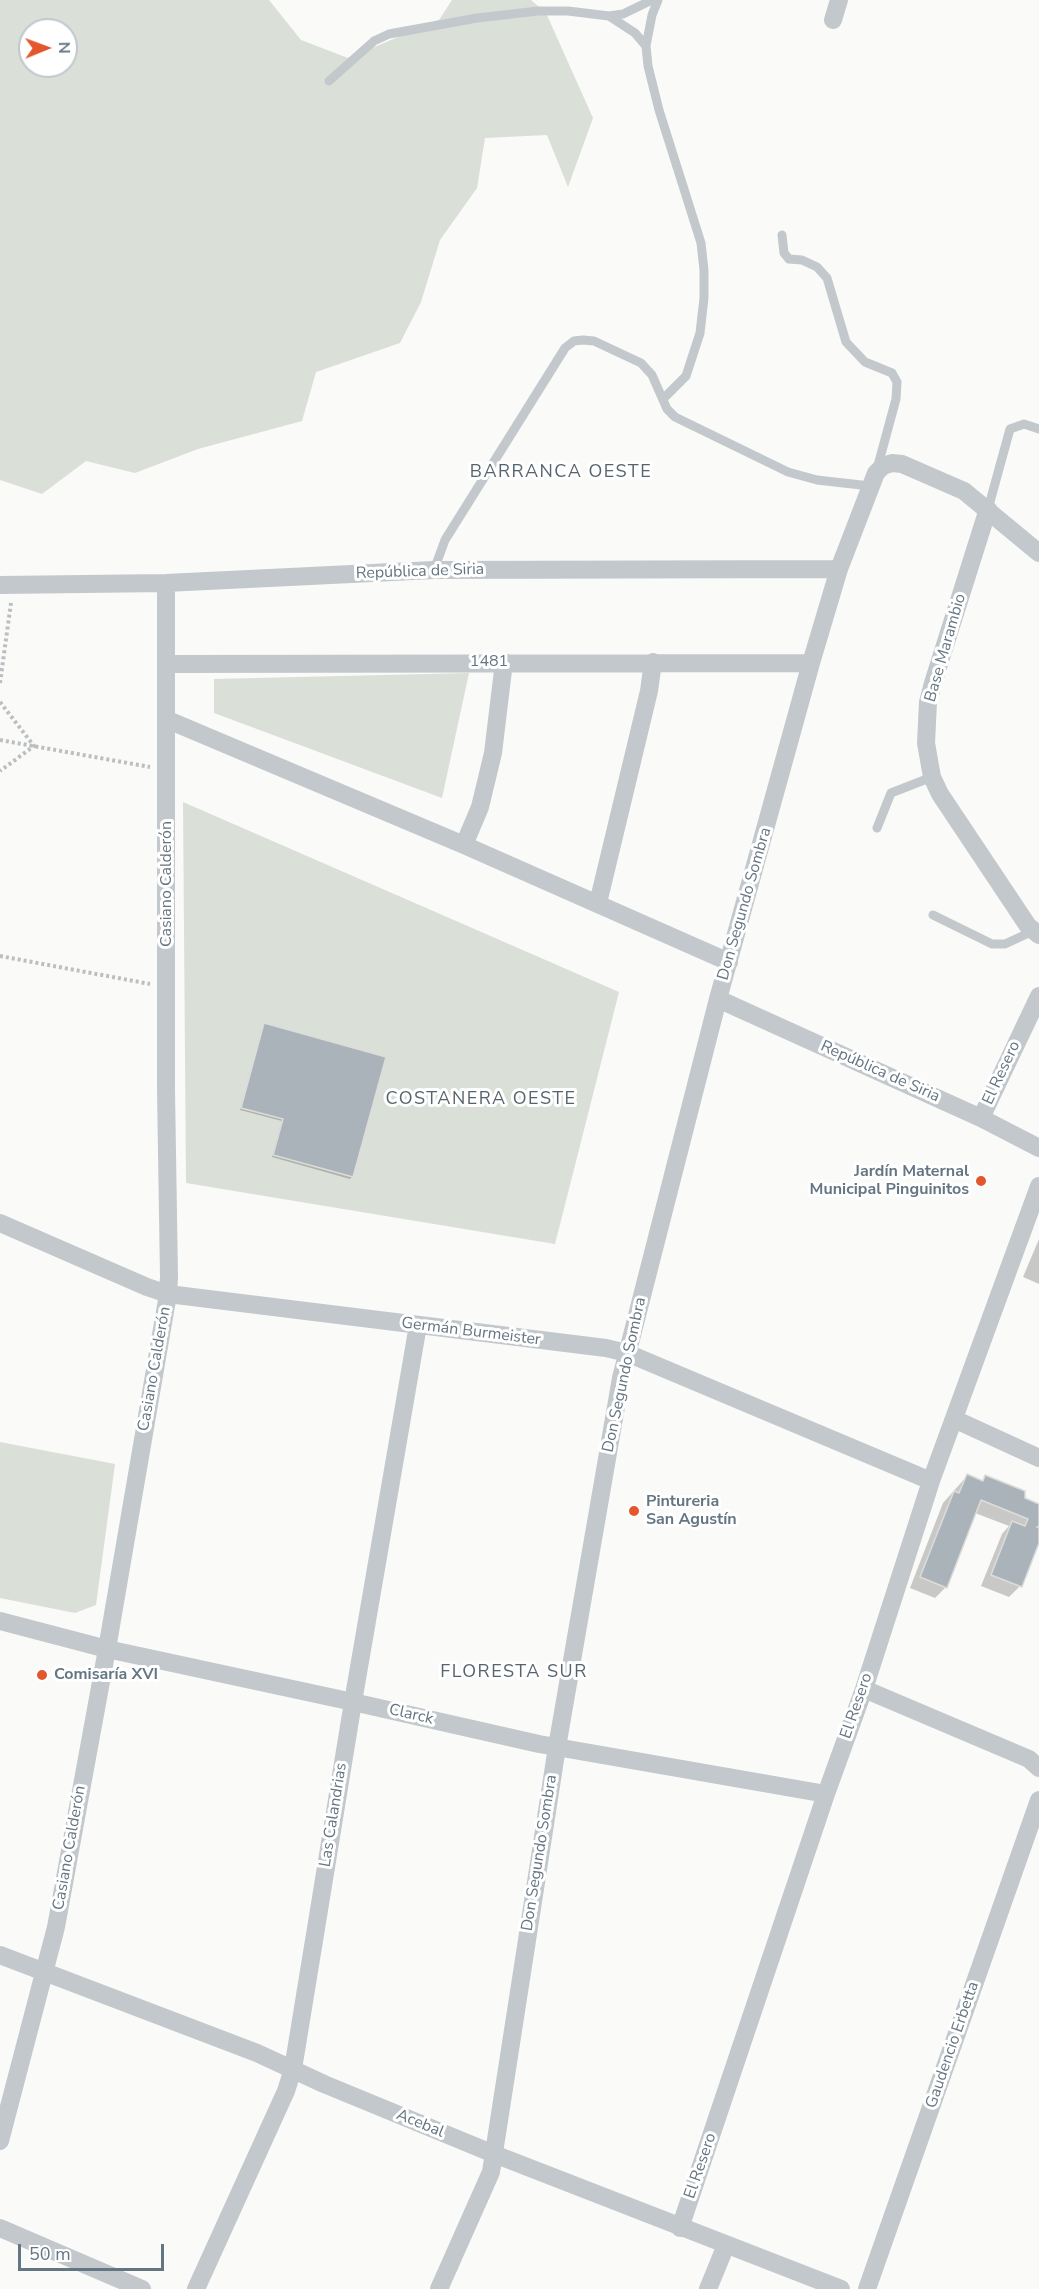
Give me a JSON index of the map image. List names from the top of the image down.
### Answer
{
  "streets": {
    "street": [
      "República de Siria",
      "Base Marambio",
      "1481",
      "Casiano Calderón",
      "Don Segundo Sombra",
      "El Resero",
      "Germán Burmeister",
      "Clarck",
      "Las Calandrias",
      "Gaudencio Erbetta",
      "Acebal"
    ]
  },
  "crossings": [
    ["República de Siria", "Casiano Calderón"],
    ["República de Siria", "Don Segundo Sombra"],
    ["República de Siria", "El Resero"],
    ["1481", "Casiano Calderón"],
    ["1481", "Don Segundo Sombra"],
    ["Casiano Calderón", "Germán Burmeister"],
    ["Casiano Calderón", "Clarck"],
    ["Casiano Calderón", "Acebal"],
    ["Don Segundo Sombra", "Germán Burmeister"],
    ["Don Segundo Sombra", "Clarck"],
    ["Don Segundo Sombra", "Acebal"],
    ["El Resero", "Germán Burmeister"],
    ["El Resero", "Clarck"],
    ["El Resero", "Acebal"],
    ["Germán Burmeister", "Las Calandrias"],
    ["Clarck", "Las Calandrias"],
    ["Las Calandrias", "Acebal"]
  ],
  "districts": ["BARRANCA OESTE", "COSTANERA OESTE", "FLORESTA SUR"],
  "places": ["Jardín Maternal Municipal Pinguinitos", "Pintureria San Agustín", "Comisaría XVI"],
  "scale_bar": "50 m",
  "north": "right"
}
